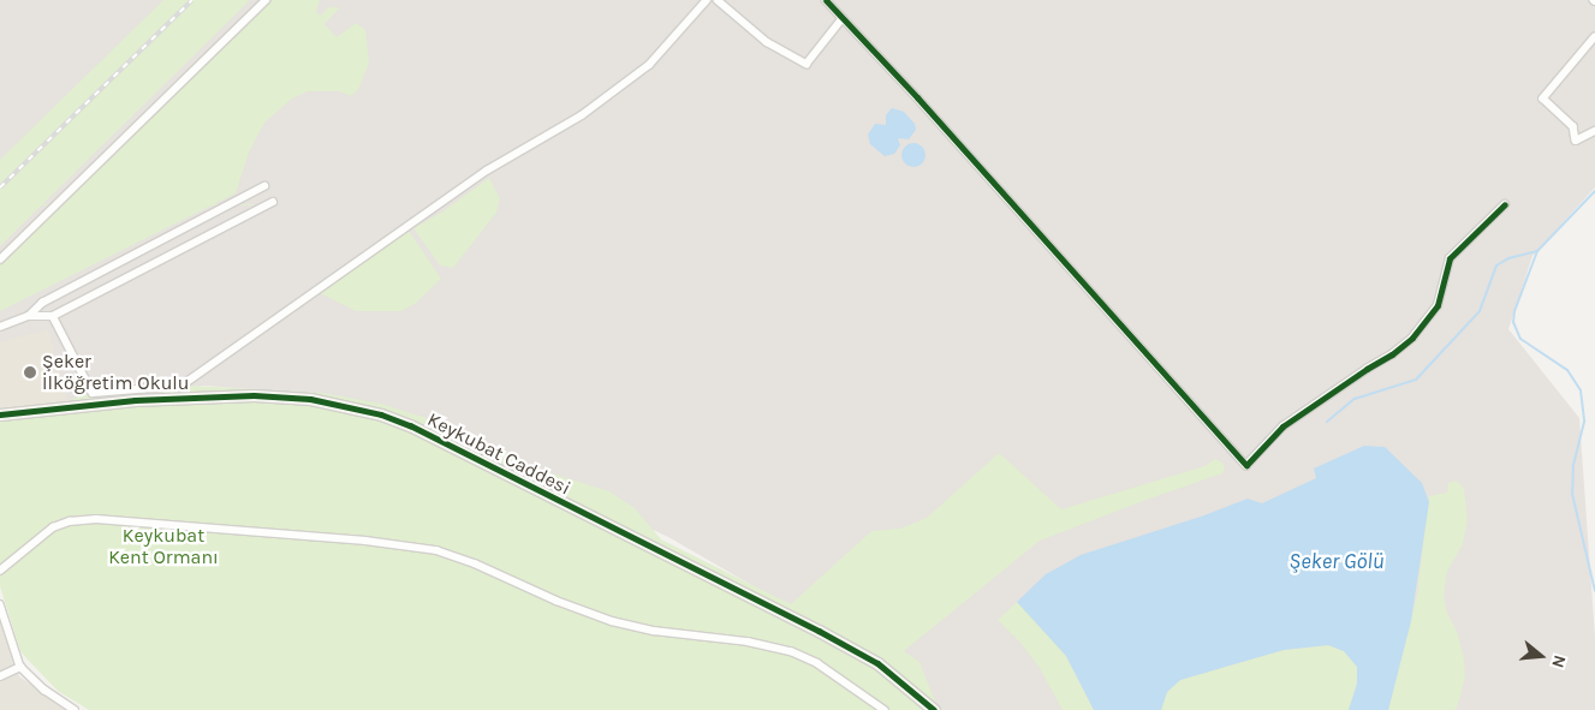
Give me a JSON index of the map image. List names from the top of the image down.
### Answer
{
  "streets": {
    "street": ["Keykubat Caddesi"]
  },
  "water": ["Şeker Gölü"],
  "parks": ["Keykubat Kent Ormanı"],
  "places": ["Şeker İlköğretim Okulu"],
  "north": "right"
}
